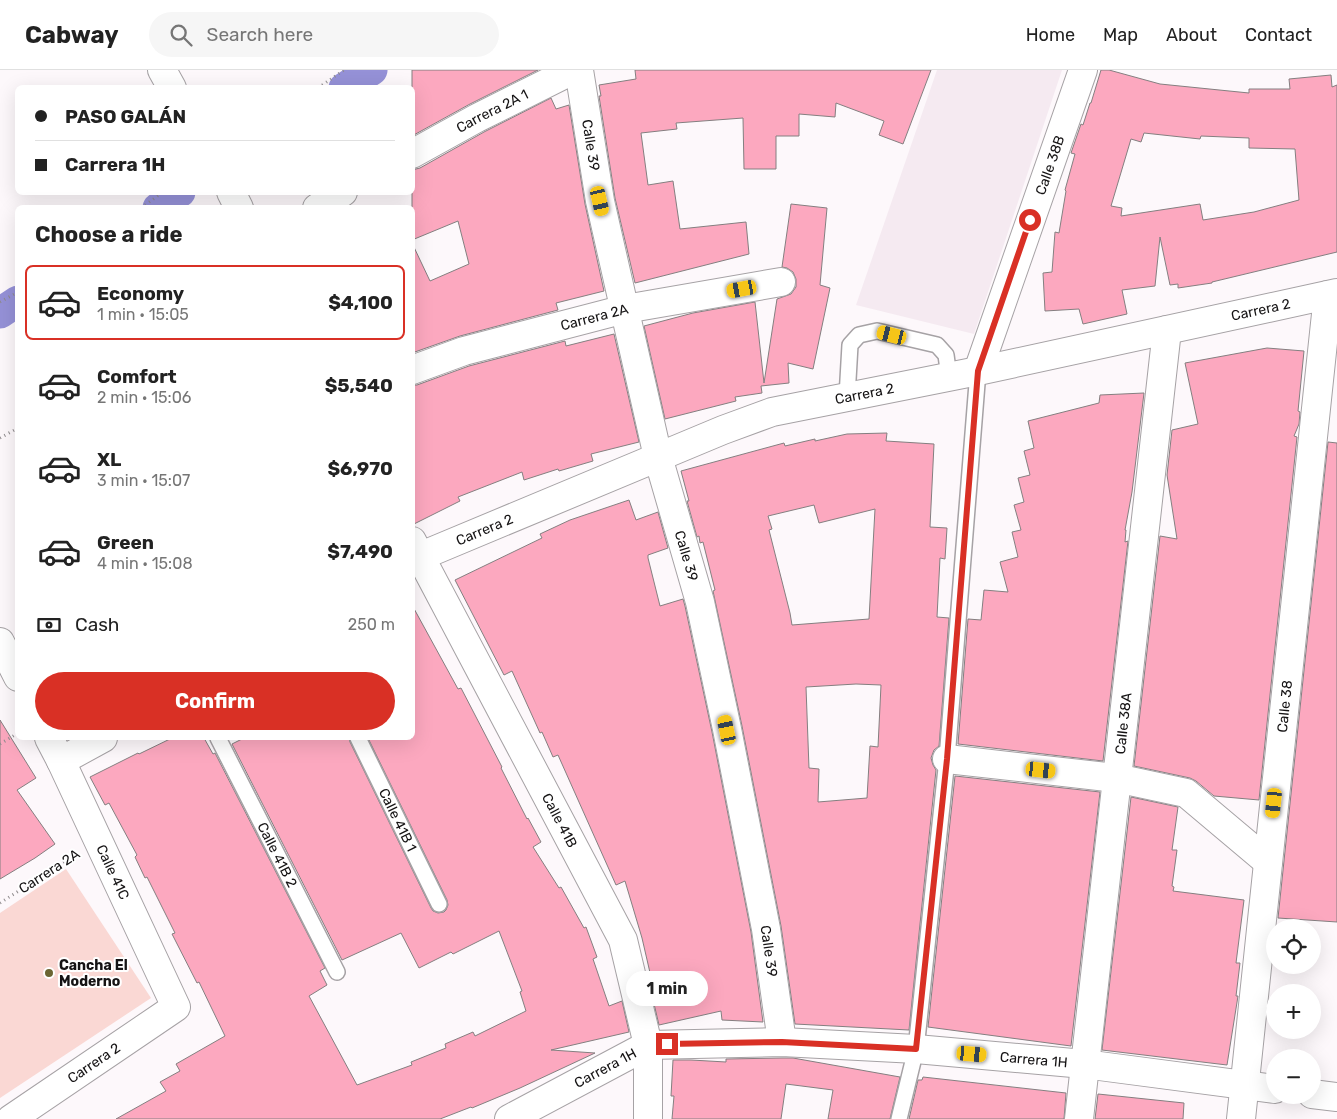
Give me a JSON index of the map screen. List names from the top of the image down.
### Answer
{
  "streets": {
    "street": [
      "Carrera 2A 1",
      "Calle 39",
      "Calle 38B",
      "Carrera 2",
      "Carrera 2A",
      "Calle 38",
      "Calle 38A",
      "Calle 41B",
      "Calle 41C",
      "Carrera 1H"
    ],
    "lane": ["Calle 41B 1", "Calle 41B 2"]
  },
  "crossings": [
    ["Calle 39", "Carrera 2"],
    ["Calle 39", "Carrera 2A"],
    ["Calle 39", "Carrera 1H"],
    ["Calle 38B", "Carrera 2"],
    ["Calle 38B", "Carrera 1H"],
    ["Carrera 2", "Calle 38"],
    ["Carrera 2", "Calle 38A"],
    ["Carrera 2", "Calle 41B"],
    ["Carrera 2", "Calle 41C"],
    ["Carrera 2A", "Calle 41C"],
    ["Calle 38", "Carrera 1H"],
    ["Calle 38A", "Carrera 1H"],
    ["Calle 41B", "Carrera 1H"]
  ],
  "places": ["Cancha El Moderno"],
  "page": {
    "header": "Cabway",
    "search": "Search here",
    "nav": [
      "Home",
      "Map",
      "About",
      "Contact"
    ],
    "banner": ["PASO GALÁN", "Carrera 1H"],
    "heading": "Choose a ride",
    "list": [
      {
        "name": "Economy",
        "note": "1 min · 15:05",
        "value": "$4,100"
      },
      {
        "name": "Comfort",
        "note": "2 min · 15:06",
        "value": "$5,540"
      },
      {
        "name": "XL",
        "note": "3 min · 15:07",
        "value": "$6,970"
      },
      {
        "name": "Green",
        "note": "4 min · 15:08",
        "value": "$7,490"
      }
    ],
    "pay": ["Cash", "250 m"],
    "buttons": "Confirm",
    "map_buttons": ["+", "−"],
    "bubble": "1 min"
  }
}
